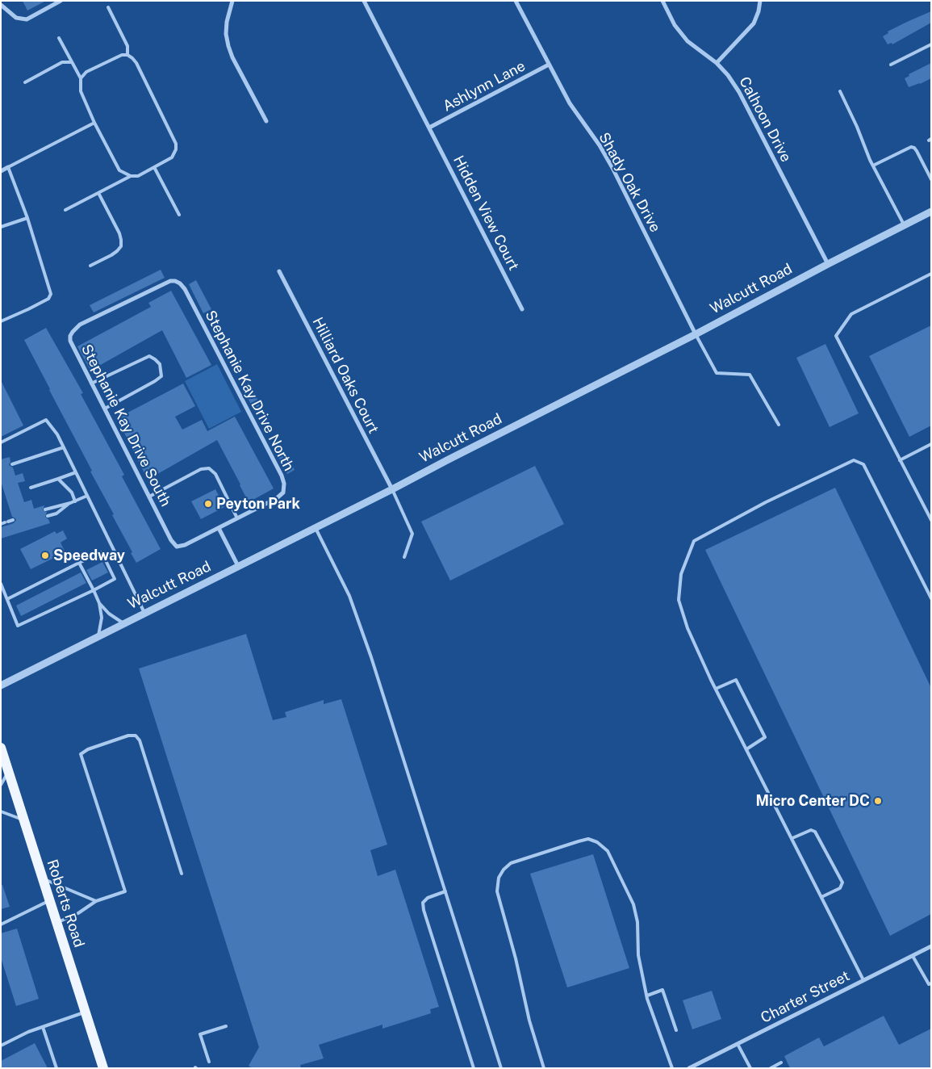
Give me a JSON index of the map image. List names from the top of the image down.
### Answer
{
  "streets": {
    "main road": ["Roberts Road"],
    "street": [
      "Ashlynn Lane",
      "Calhoon Drive",
      "Shady Oak Drive",
      "Hidden View Court",
      "Walcutt Road",
      "Hilliard Oaks Court",
      "Stephanie Kay Drive North",
      "Stephanie Kay Drive South",
      "Charter Street"
    ]
  },
  "crossings": [
    ["Ashlynn Lane", "Shady Oak Drive"],
    ["Ashlynn Lane", "Hidden View Court"],
    ["Calhoon Drive", "Walcutt Road"],
    ["Shady Oak Drive", "Walcutt Road"],
    ["Walcutt Road", "Hilliard Oaks Court"],
    ["Stephanie Kay Drive North", "Stephanie Kay Drive South"]
  ],
  "places": ["Peyton Park", "Speedway", "Micro Center DC"]
}
